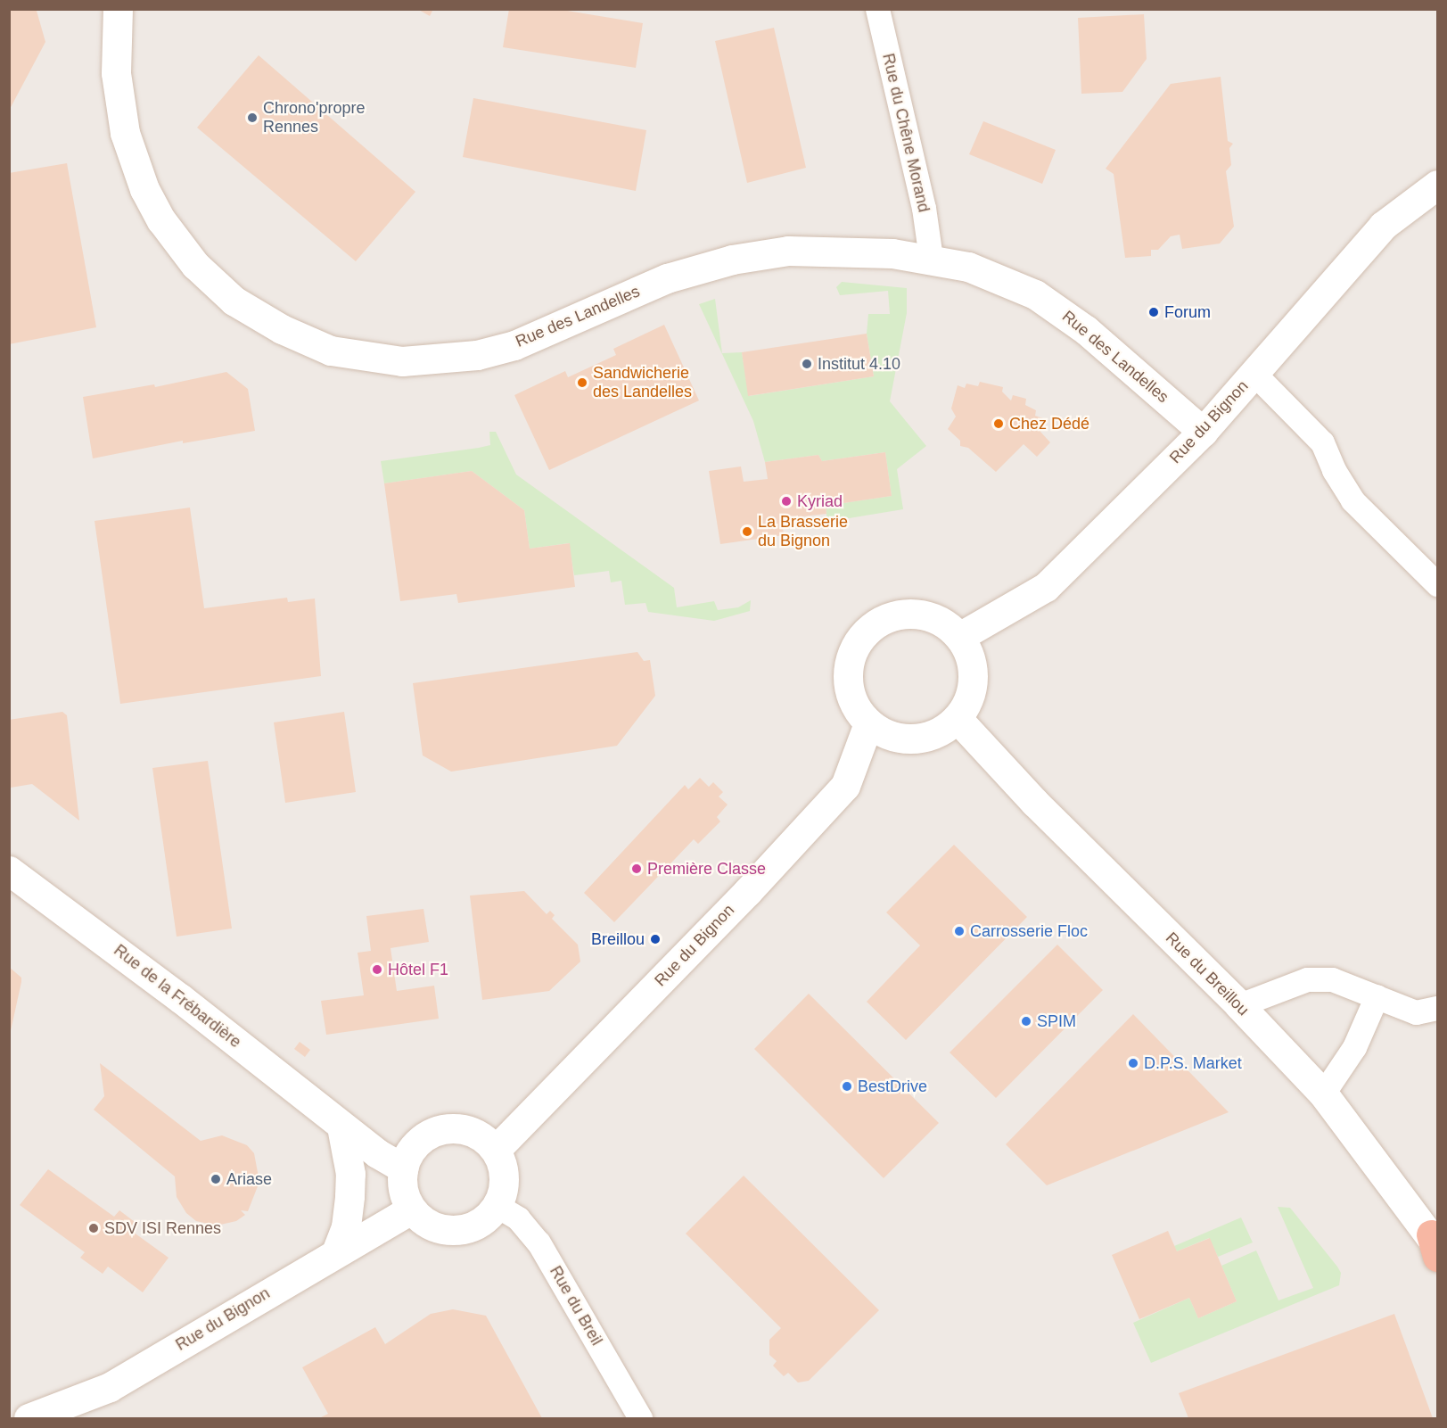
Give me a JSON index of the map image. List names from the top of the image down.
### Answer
{
  "streets": {
    "street": [
      "Rue du Chêne Morand",
      "Rue des Landelles",
      "Rue du Bignon",
      "Rue du Breillou",
      "Rue de la Frébardière",
      "Rue du Breil"
    ]
  },
  "crossings": [
    ["Rue du Chêne Morand", "Rue des Landelles"],
    ["Rue des Landelles", "Rue du Bignon"],
    ["Rue du Bignon", "Rue du Breillou"],
    ["Rue du Bignon", "Rue de la Frébardière"],
    ["Rue du Bignon", "Rue du Breil"],
    ["Rue de la Frébardière", "Rue du Breil"]
  ],
  "places": [
    "Chrono'propre Rennes",
    "Forum",
    "Institut 4.10",
    "Sandwicherie des Landelles",
    "Chez Dédé",
    "Kyriad",
    "La Brasserie du Bignon",
    "Première Classe",
    "Carrosserie Floc",
    "Breillou",
    "Hôtel F1",
    "SPIM",
    "D.P.S. Market",
    "BestDrive",
    "Ariase",
    "SDV ISI Rennes"
  ]
}
